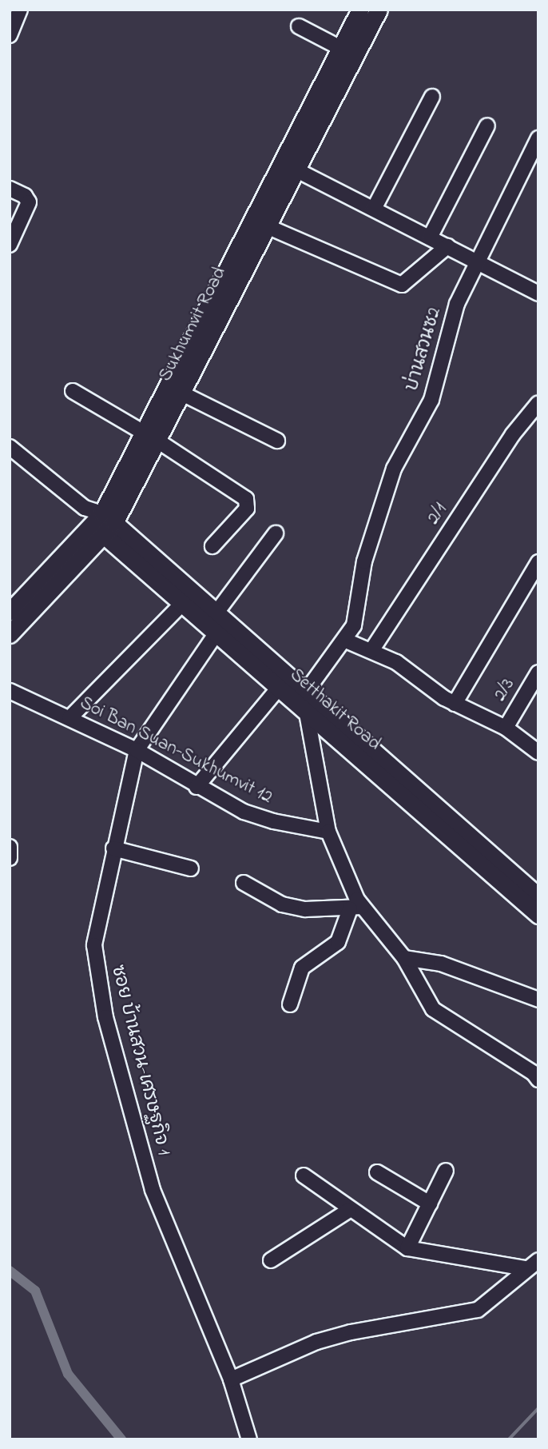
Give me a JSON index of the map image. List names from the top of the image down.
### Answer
{
  "streets": {
    "main road": ["Sukhumvit Road", "Setthakit Road"],
    "street": [
      "บ่านสวนซ2",
      "2/1",
      "2/3",
      "Soi Ban Suan-Sukhumvit 12",
      "ซอย บ้านสวน-เศรษฐกิจ 1"
    ]
  },
  "crossings": [
    ["Sukhumvit Road", "Setthakit Road"],
    ["บ่านสวนซ2", "Setthakit Road"],
    ["Setthakit Road", "ซอย บ้านสวน-เศรษฐกิจ 1"],
    ["Soi Ban Suan-Sukhumvit 12", "ซอย บ้านสวน-เศรษฐกิจ 1"]
  ]
}
